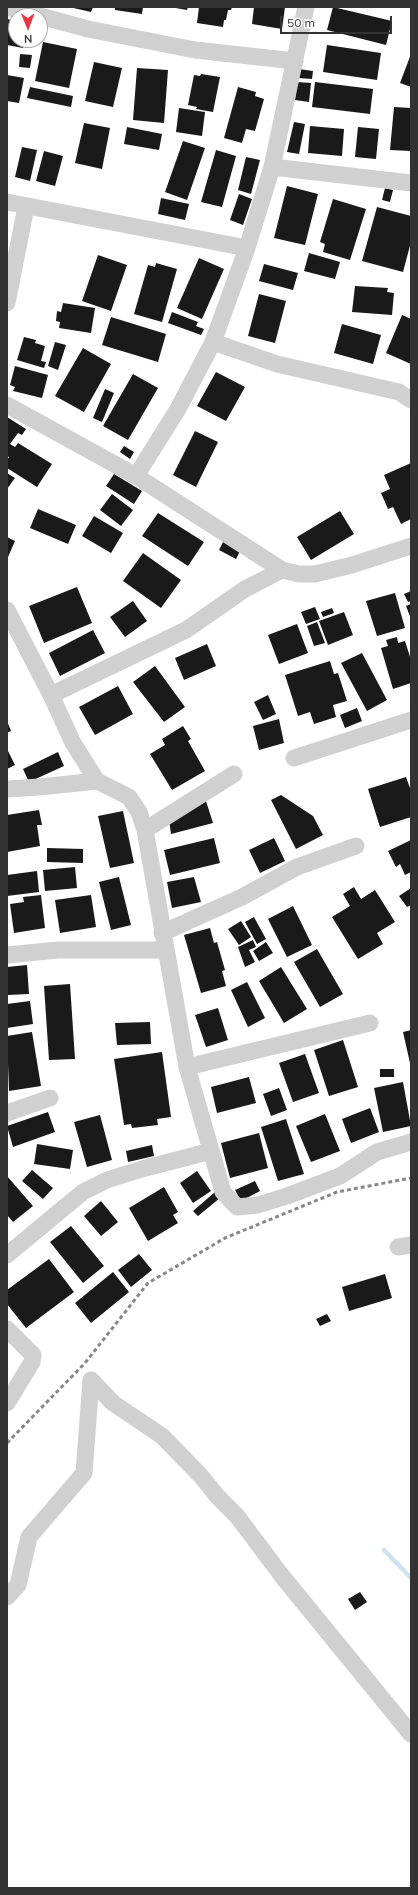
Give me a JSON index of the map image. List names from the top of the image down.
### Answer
{
  "scale_bar": "50 m",
  "north": "bottom"
}
